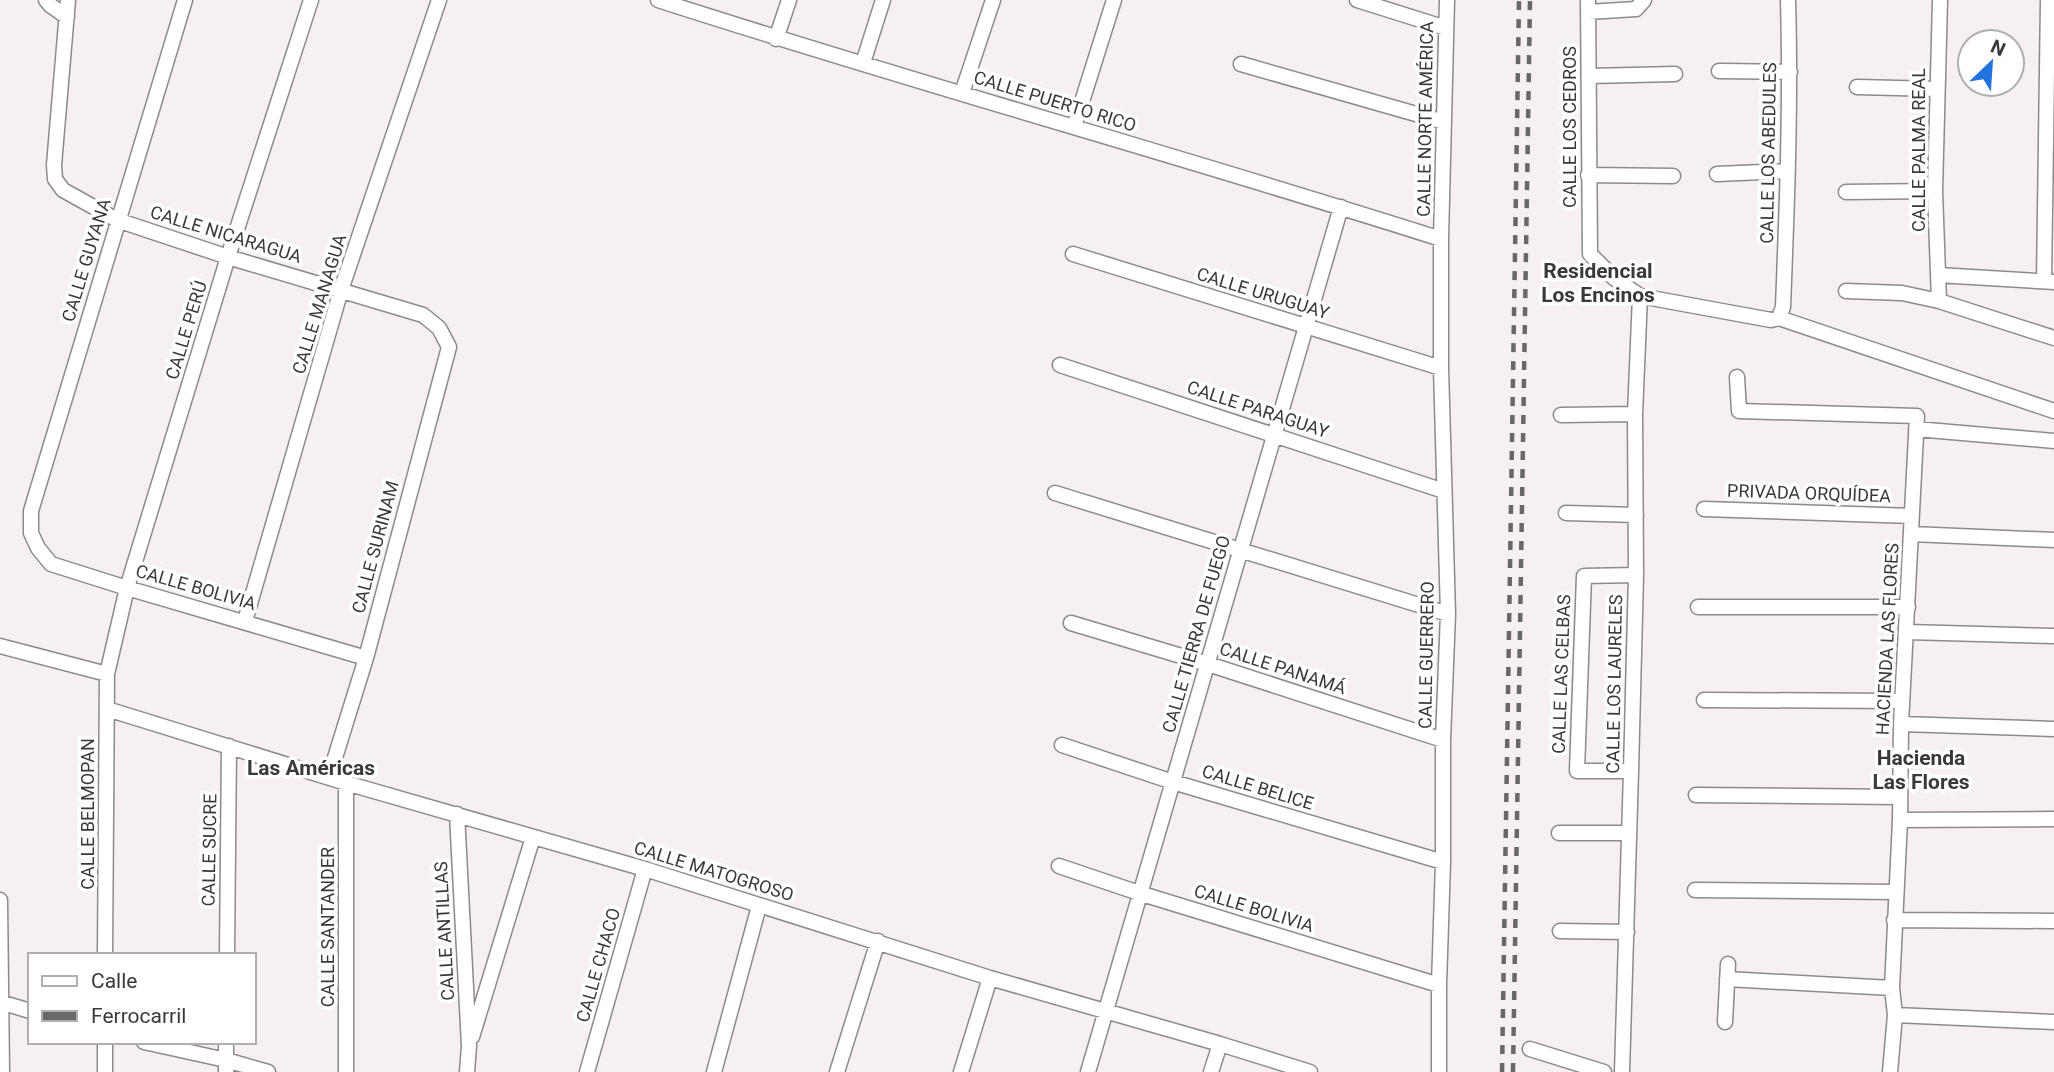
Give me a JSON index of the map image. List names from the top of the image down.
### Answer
{
  "streets": {
    "street": [
      "CALLE PUERTO RICO",
      "CALLE NORTE AMÉRICA",
      "CALLE LOS CEDROS",
      "CALLE PALMA REAL",
      "CALLE LOS ABEDULES",
      "CALLE NICARAGUA",
      "CALLE GUYANA",
      "CALLE URUGUAY",
      "CALLE MANAGUA",
      "CALLE PERÚ",
      "CALLE PARAGUAY",
      "PRIVADA ORQUÍDEA",
      "CALLE SURINAM",
      "CALLE BOLIVIA",
      "CALLE TIERRA DE FUEGO",
      "HACIENDA LAS FLORES",
      "CALLE GUERRERO",
      "CALLE PANAMÁ",
      "CALLE LAS CELBAS",
      "CALLE LOS LAURELES",
      "CALLE BELICE",
      "CALLE BELMOPAN",
      "CALLE SUCRE",
      "CALLE MATOGROSO",
      "CALLE SANTANDER",
      "CALLE ANTILLAS",
      "CALLE CHACO"
    ]
  },
  "crossings": [
    ["CALLE PUERTO RICO", "CALLE NORTE AMÉRICA"],
    ["CALLE PUERTO RICO", "CALLE TIERRA DE FUEGO"],
    ["CALLE PUERTO RICO", "CALLE GUERRERO"],
    ["CALLE NORTE AMÉRICA", "CALLE GUERRERO"],
    ["CALLE LOS CEDROS", "CALLE LOS LAURELES"],
    ["CALLE NICARAGUA", "CALLE GUYANA"],
    ["CALLE NICARAGUA", "CALLE MANAGUA"],
    ["CALLE NICARAGUA", "CALLE PERÚ"],
    ["CALLE NICARAGUA", "CALLE SURINAM"],
    ["CALLE GUYANA", "CALLE BOLIVIA"],
    ["CALLE URUGUAY", "CALLE TIERRA DE FUEGO"],
    ["CALLE URUGUAY", "CALLE GUERRERO"],
    ["CALLE MANAGUA", "CALLE BOLIVIA"],
    ["CALLE PERÚ", "CALLE BOLIVIA"],
    ["CALLE PERÚ", "CALLE BELMOPAN"],
    ["CALLE PARAGUAY", "CALLE TIERRA DE FUEGO"],
    ["CALLE PARAGUAY", "CALLE GUERRERO"],
    ["PRIVADA ORQUÍDEA", "HACIENDA LAS FLORES"],
    ["CALLE SURINAM", "CALLE BOLIVIA"],
    ["CALLE SURINAM", "CALLE MATOGROSO"],
    ["CALLE BOLIVIA", "CALLE TIERRA DE FUEGO"],
    ["CALLE BOLIVIA", "CALLE GUERRERO"],
    ["CALLE TIERRA DE FUEGO", "CALLE PANAMÁ"],
    ["CALLE TIERRA DE FUEGO", "CALLE BELICE"],
    ["CALLE TIERRA DE FUEGO", "CALLE MATOGROSO"],
    ["CALLE GUERRERO", "CALLE PANAMÁ"],
    ["CALLE GUERRERO", "CALLE BELICE"],
    ["CALLE LAS CELBAS", "CALLE LOS LAURELES"],
    ["CALLE BELMOPAN", "CALLE MATOGROSO"],
    ["CALLE SUCRE", "CALLE MATOGROSO"],
    ["CALLE MATOGROSO", "CALLE SANTANDER"],
    ["CALLE MATOGROSO", "CALLE ANTILLAS"],
    ["CALLE MATOGROSO", "CALLE CHACO"]
  ],
  "districts": ["Residencial Los Encinos", "Hacienda Las Flores", "Las Américas"],
  "legend": ["Calle", "Ferrocarril"],
  "north": "top right"
}
